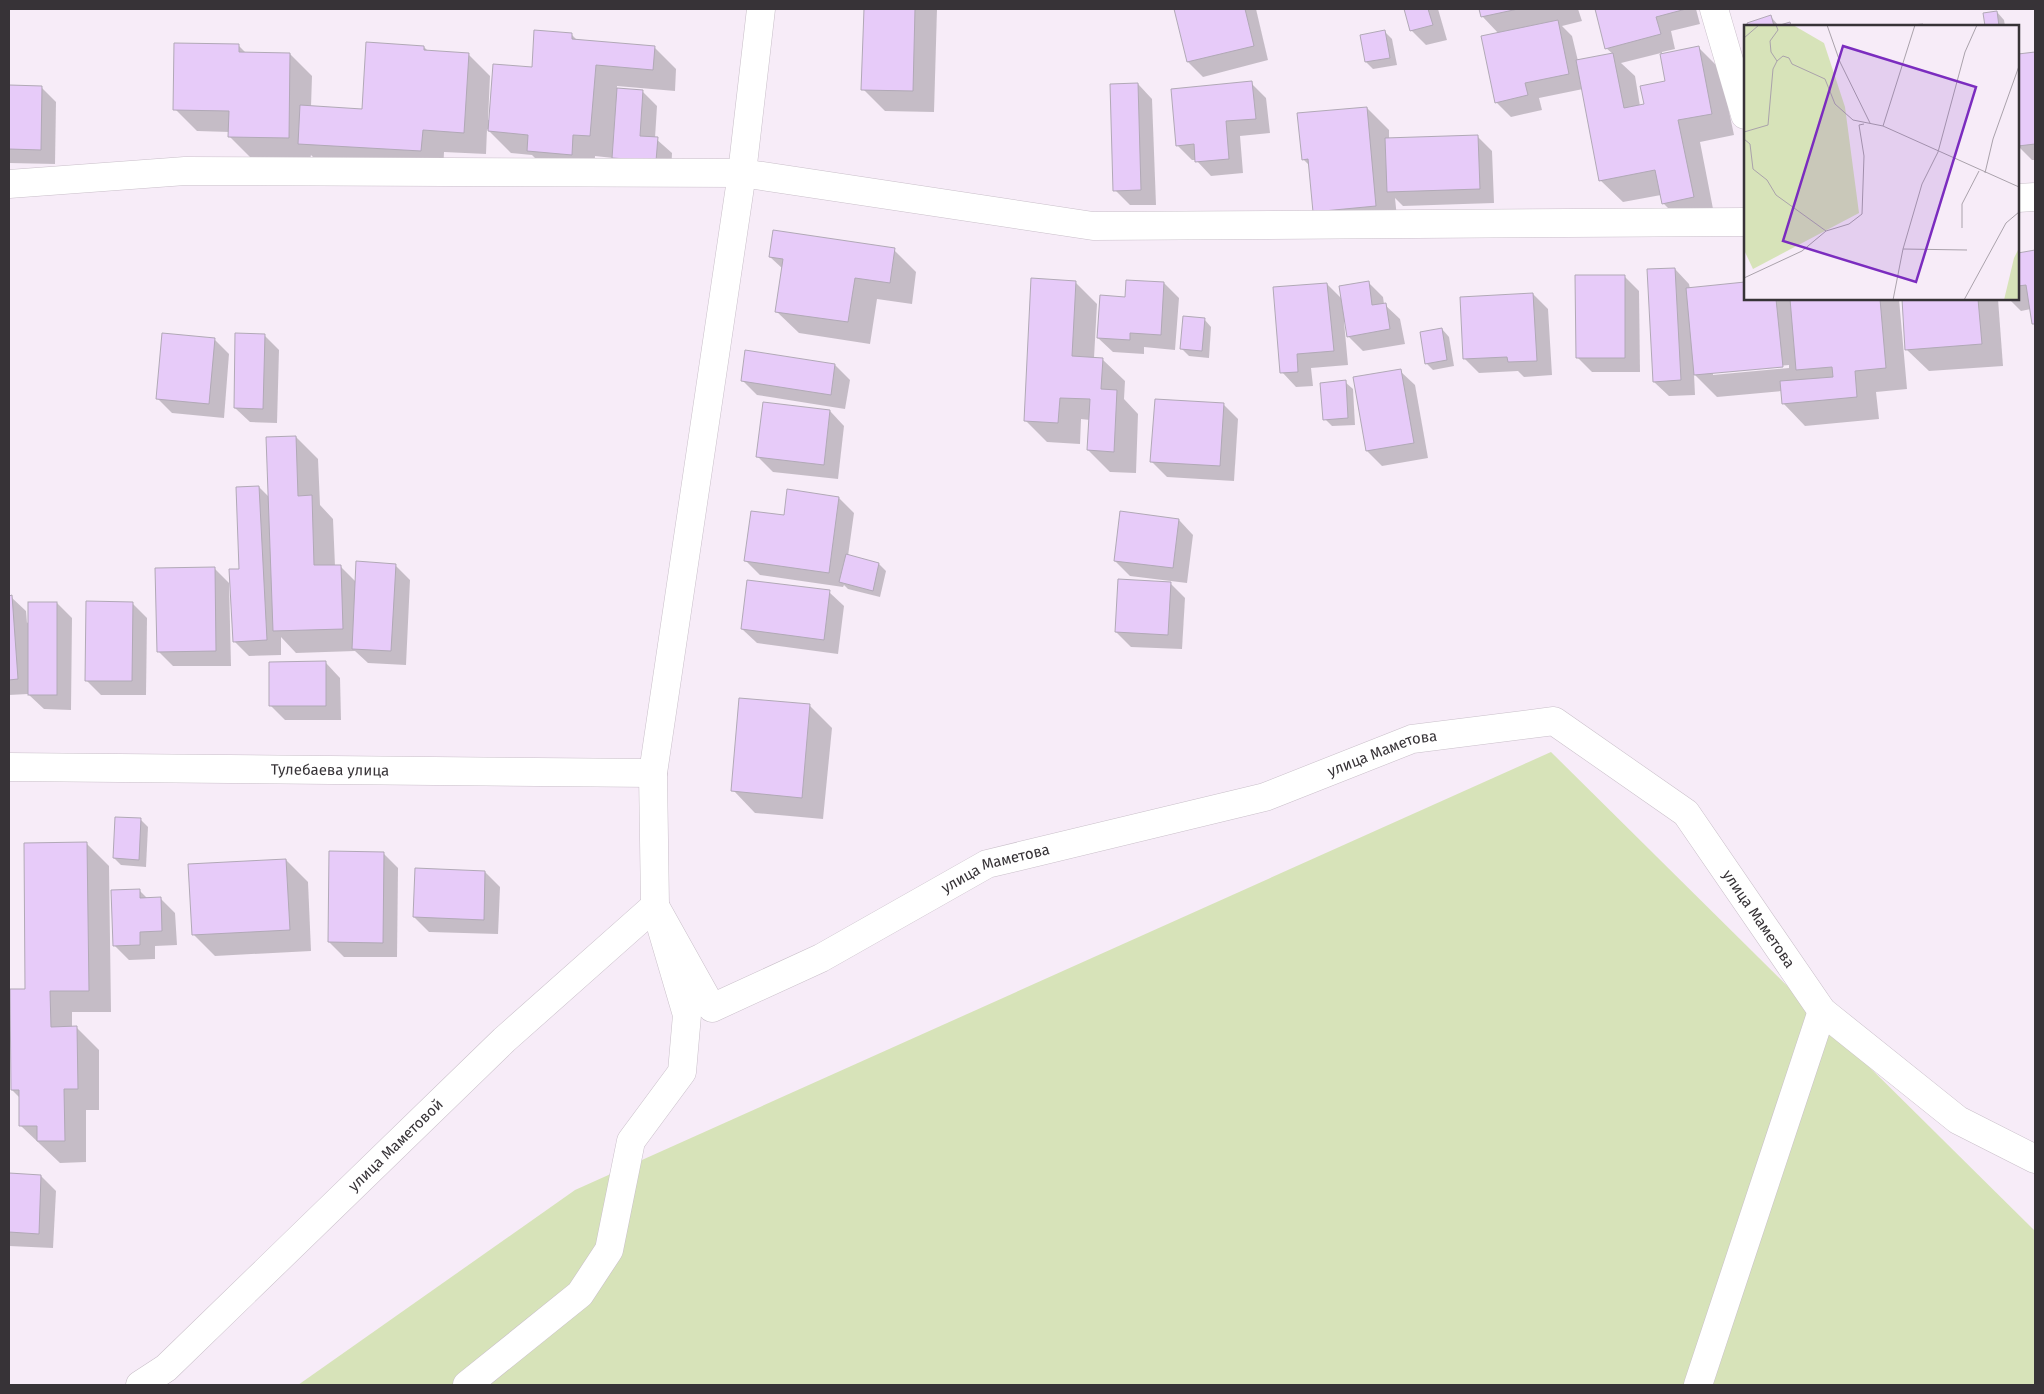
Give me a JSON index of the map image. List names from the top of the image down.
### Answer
{
  "streets": {
    "street": ["улица Маметова", "Тулебаева улица", "улица Маметовой"]
  },
  "crossings": [
    ["улица Маметова", "улица Маметовой"]
  ]
}
